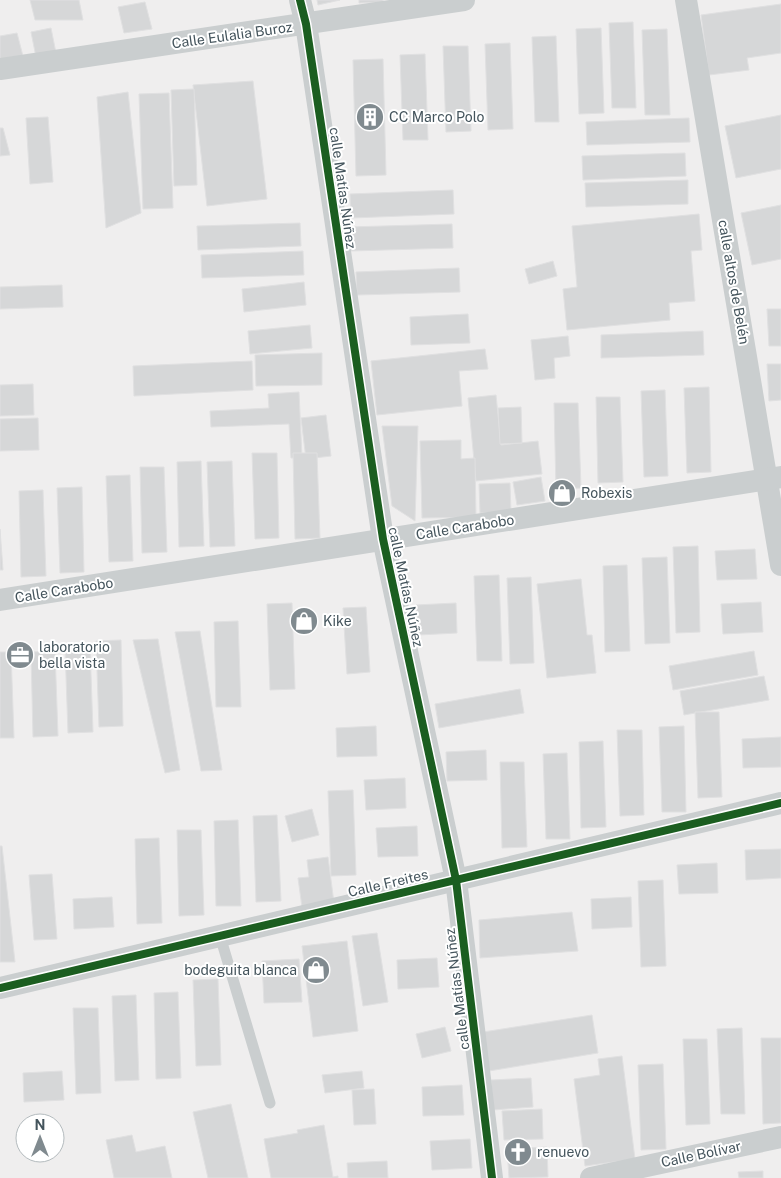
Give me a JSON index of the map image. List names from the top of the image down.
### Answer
{
  "streets": {
    "street": [
      "Calle Eulalia Buroz",
      "calle Matías Núñez",
      "calle altos de Belén",
      "Calle Carabobo",
      "Calle Freites",
      "Calle Bolívar"
    ]
  },
  "crossings": [
    ["Calle Eulalia Buroz", "calle Matías Núñez"],
    ["calle Matías Núñez", "Calle Carabobo"],
    ["calle Matías Núñez", "Calle Freites"],
    ["calle altos de Belén", "Calle Carabobo"]
  ],
  "places": {
    "building": ["CC Marco Polo"],
    "shop": ["Robexis", "Kike", "bodeguita blanca"],
    "office": ["laboratorio bella vista"],
    "church": ["renuevo"]
  },
  "north": "top"
}
